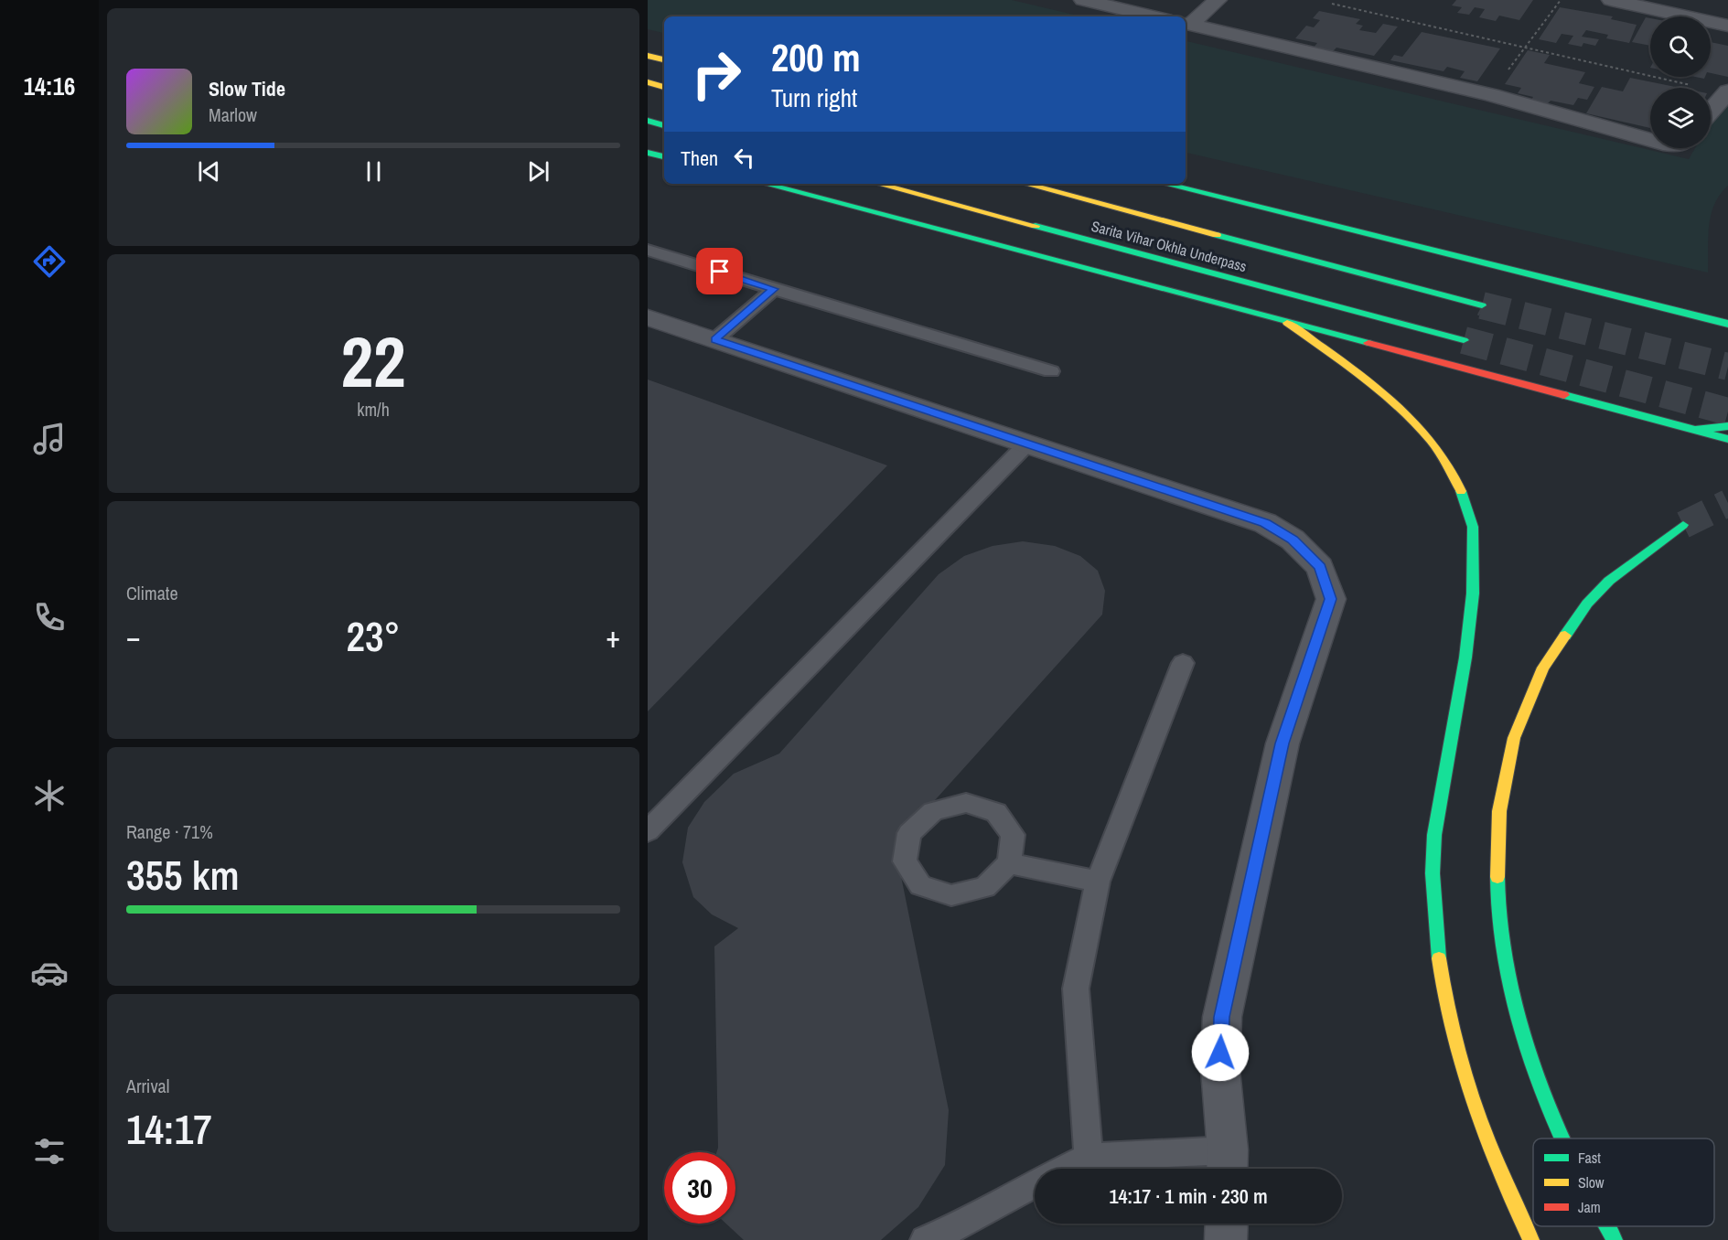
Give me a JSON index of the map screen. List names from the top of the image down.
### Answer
{
  "streets": {
    "main road": ["Sarita Vihar Okhla Underpass"]
  },
  "legend": ["Fast", "Slow", "Jam"],
  "page": {
    "tabs": "14:16",
    "turn": ["200 m", "Turn right"],
    "song": ["Slow Tide", "Marlow"],
    "then": "Then",
    "tile": [
      ["22", "km/h"],
      "Climate",
      ["Range · 71%", "355 km"],
      ["Arrival", "14:17"]
    ],
    "heat": ["−", "23°", "+"],
    "limit": "30",
    "trip": "14:17 · 1 min · 230 m"
  }
}
